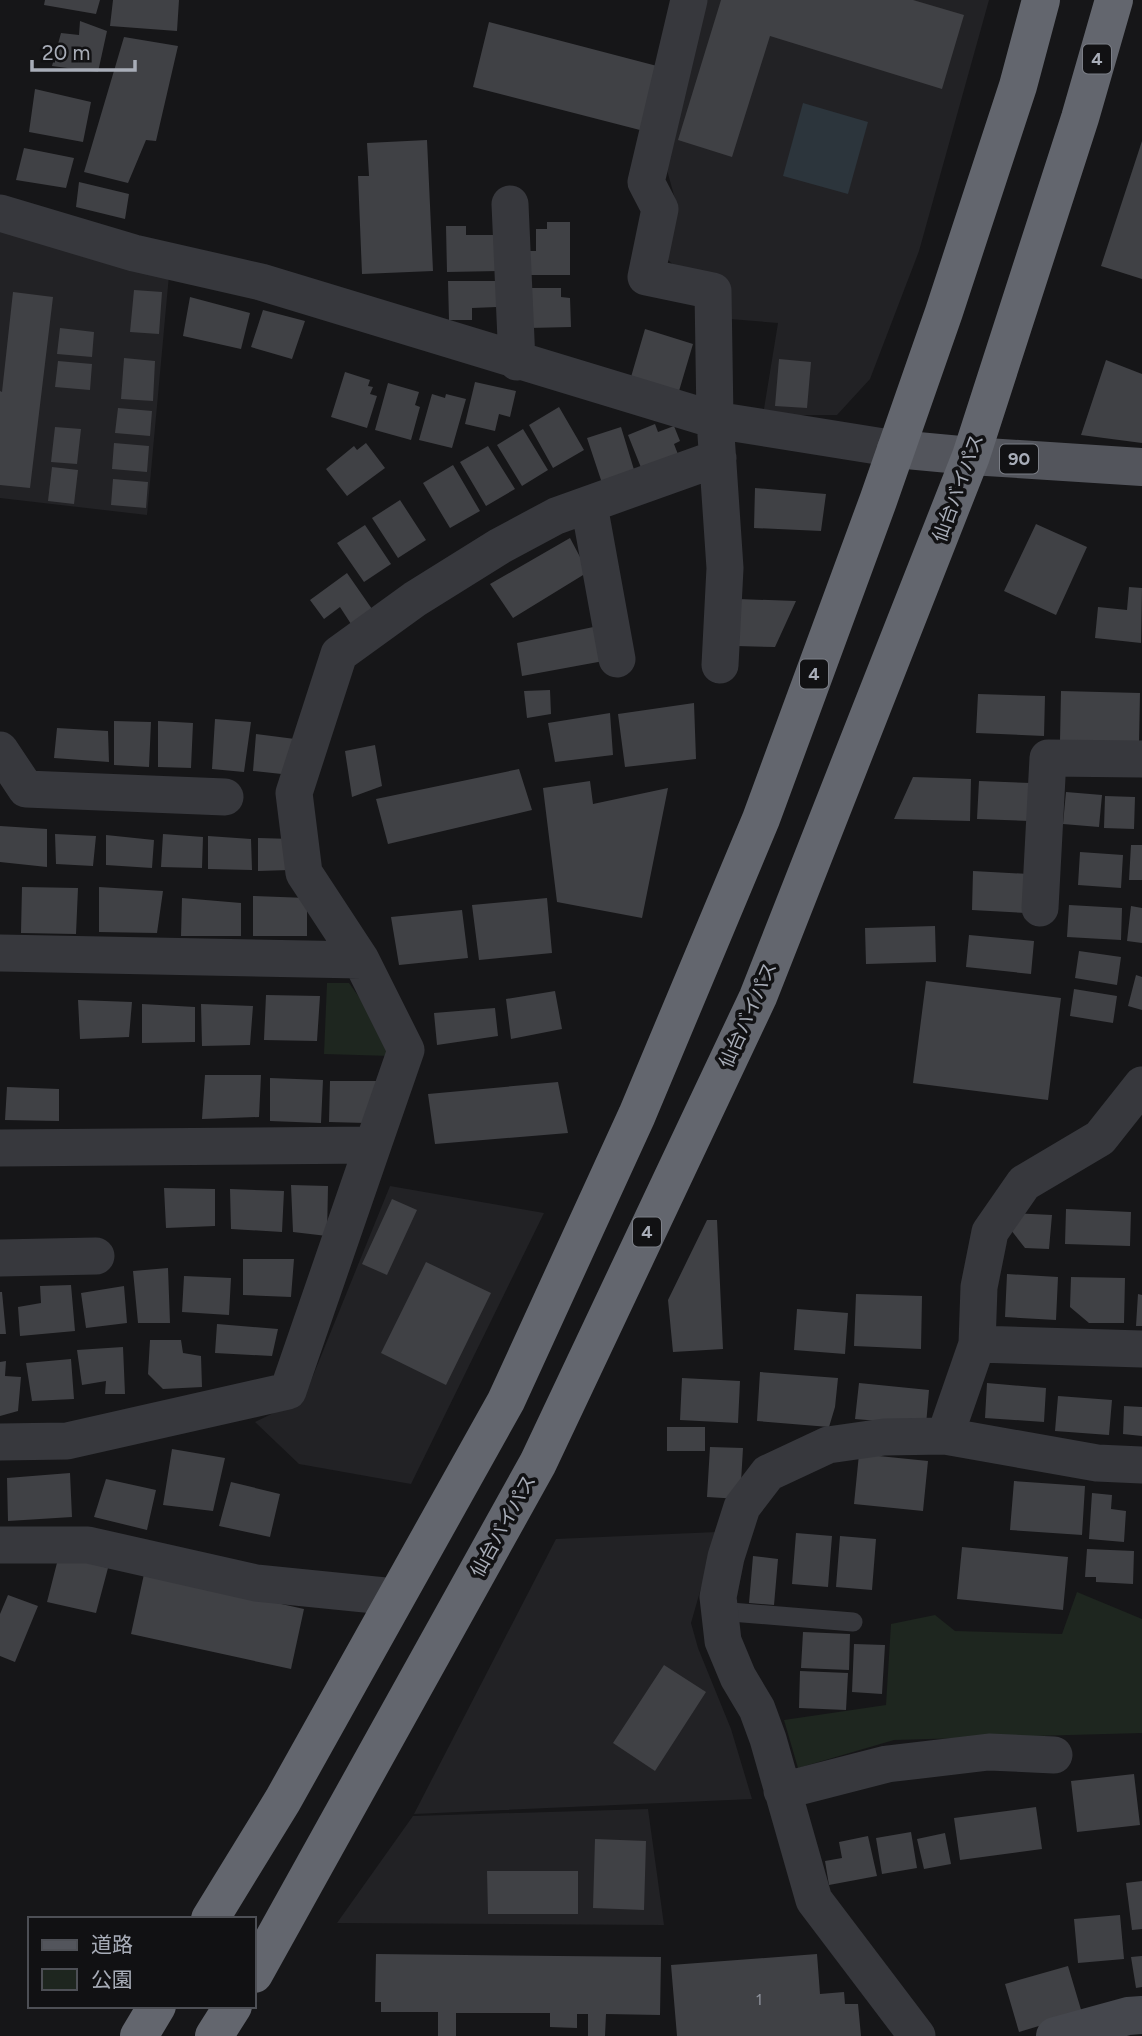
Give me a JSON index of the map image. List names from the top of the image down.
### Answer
{
  "streets": {
    "highway": ["4", "仙台バイパス"],
    "main road": ["90"]
  },
  "crossings": [
    ["4", "90"],
    ["90", "仙台バイパス"]
  ],
  "house_numbers": ["1"],
  "legend": ["道路", "公園"],
  "scale_bar": "20 m"
}
